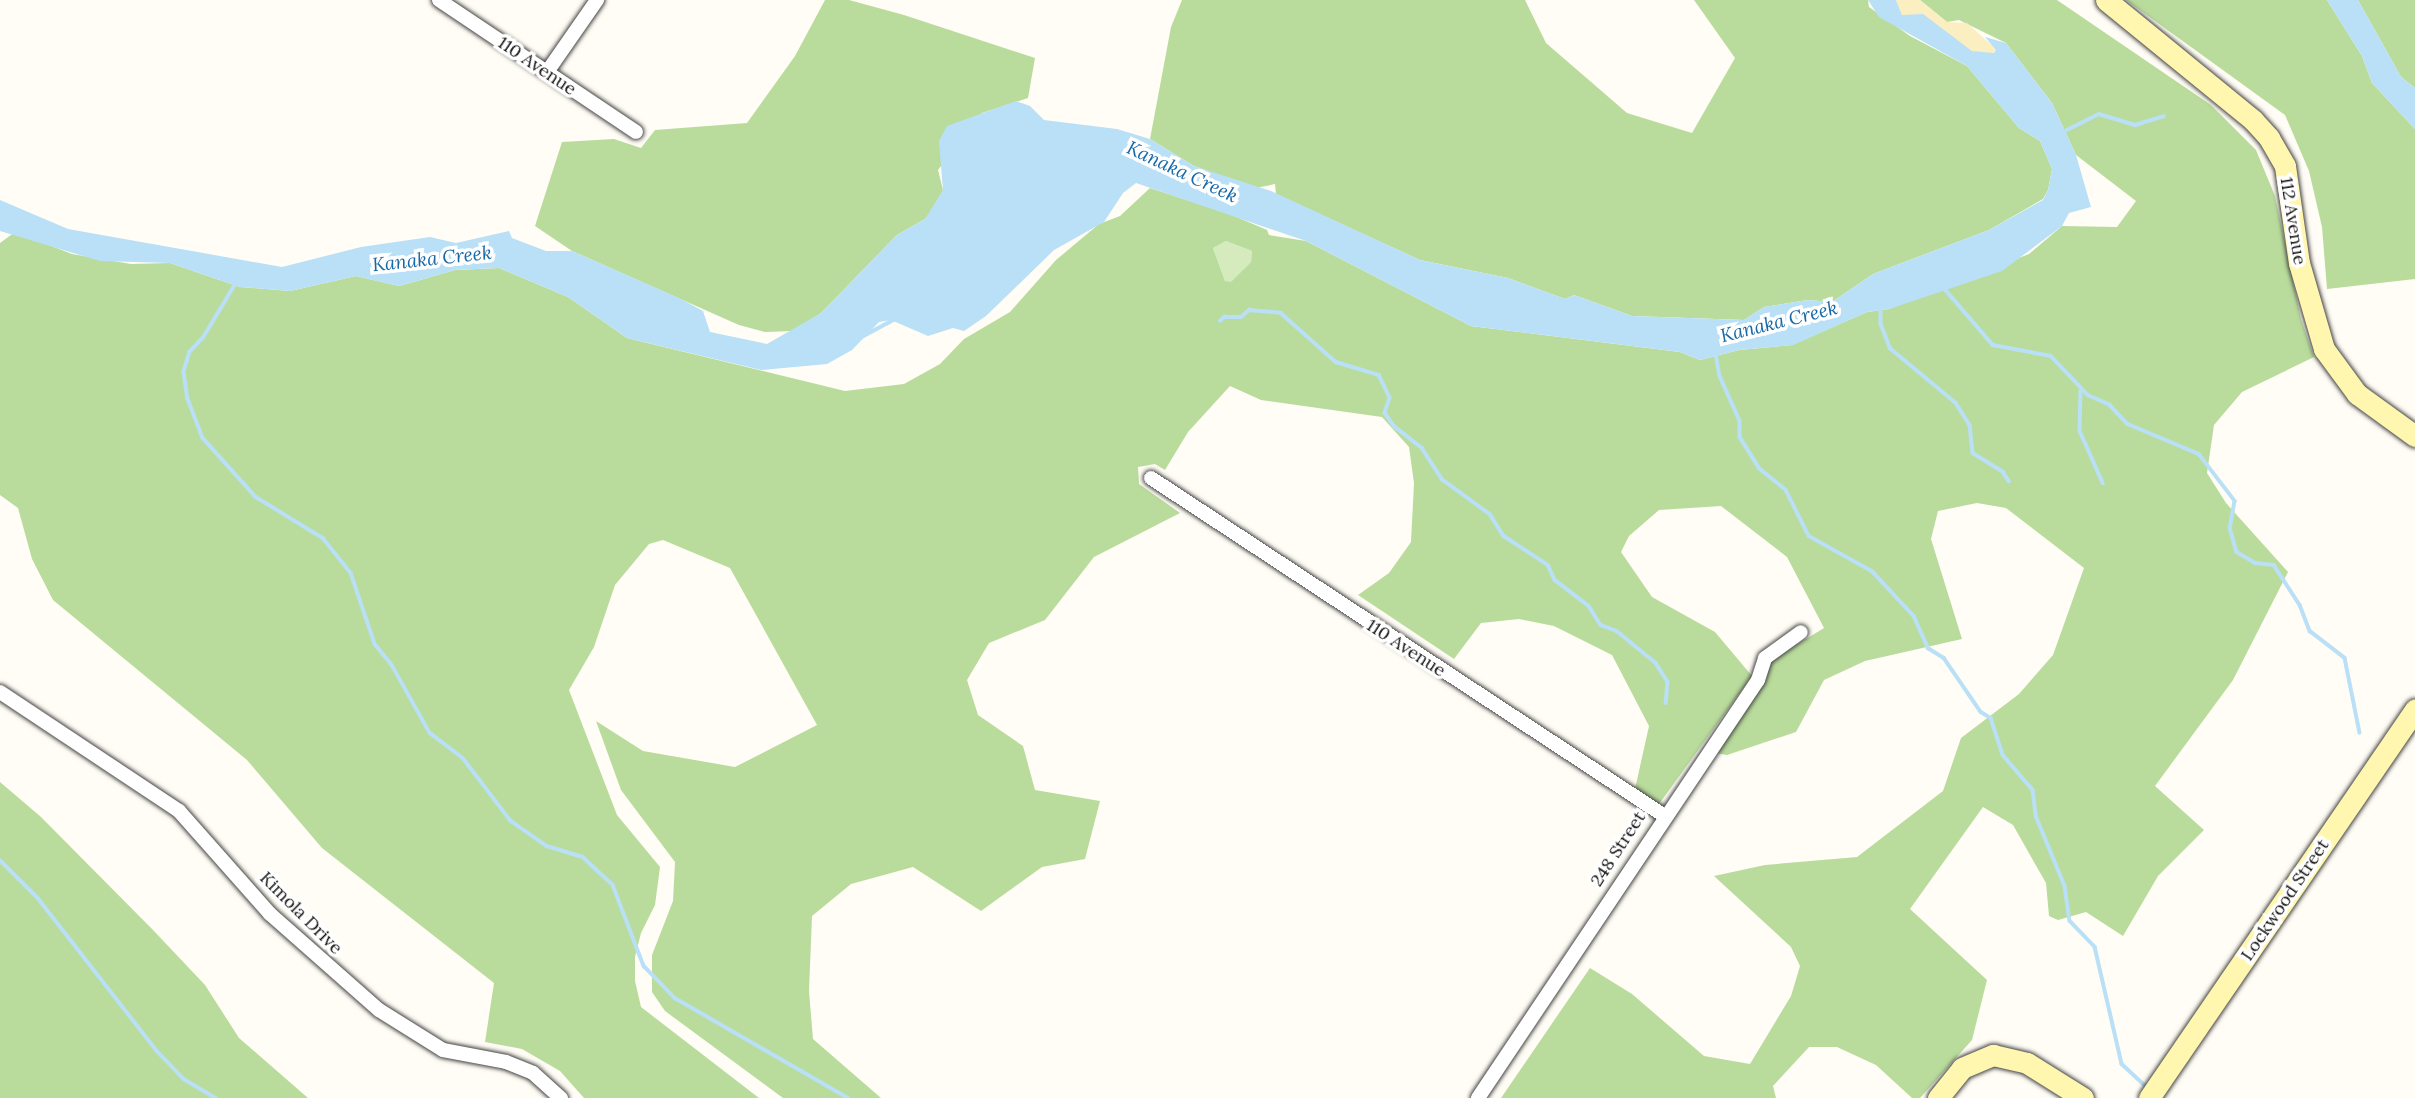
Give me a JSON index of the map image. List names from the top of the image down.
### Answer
{
  "streets": {
    "main road": ["112 Avenue", "Lockwood Street"],
    "street": ["110 Avenue", "248 Street", "Kimola Drive"]
  },
  "crossings": [
    ["110 Avenue", "248 Street"]
  ],
  "water": ["Kanaka Creek"]
}
